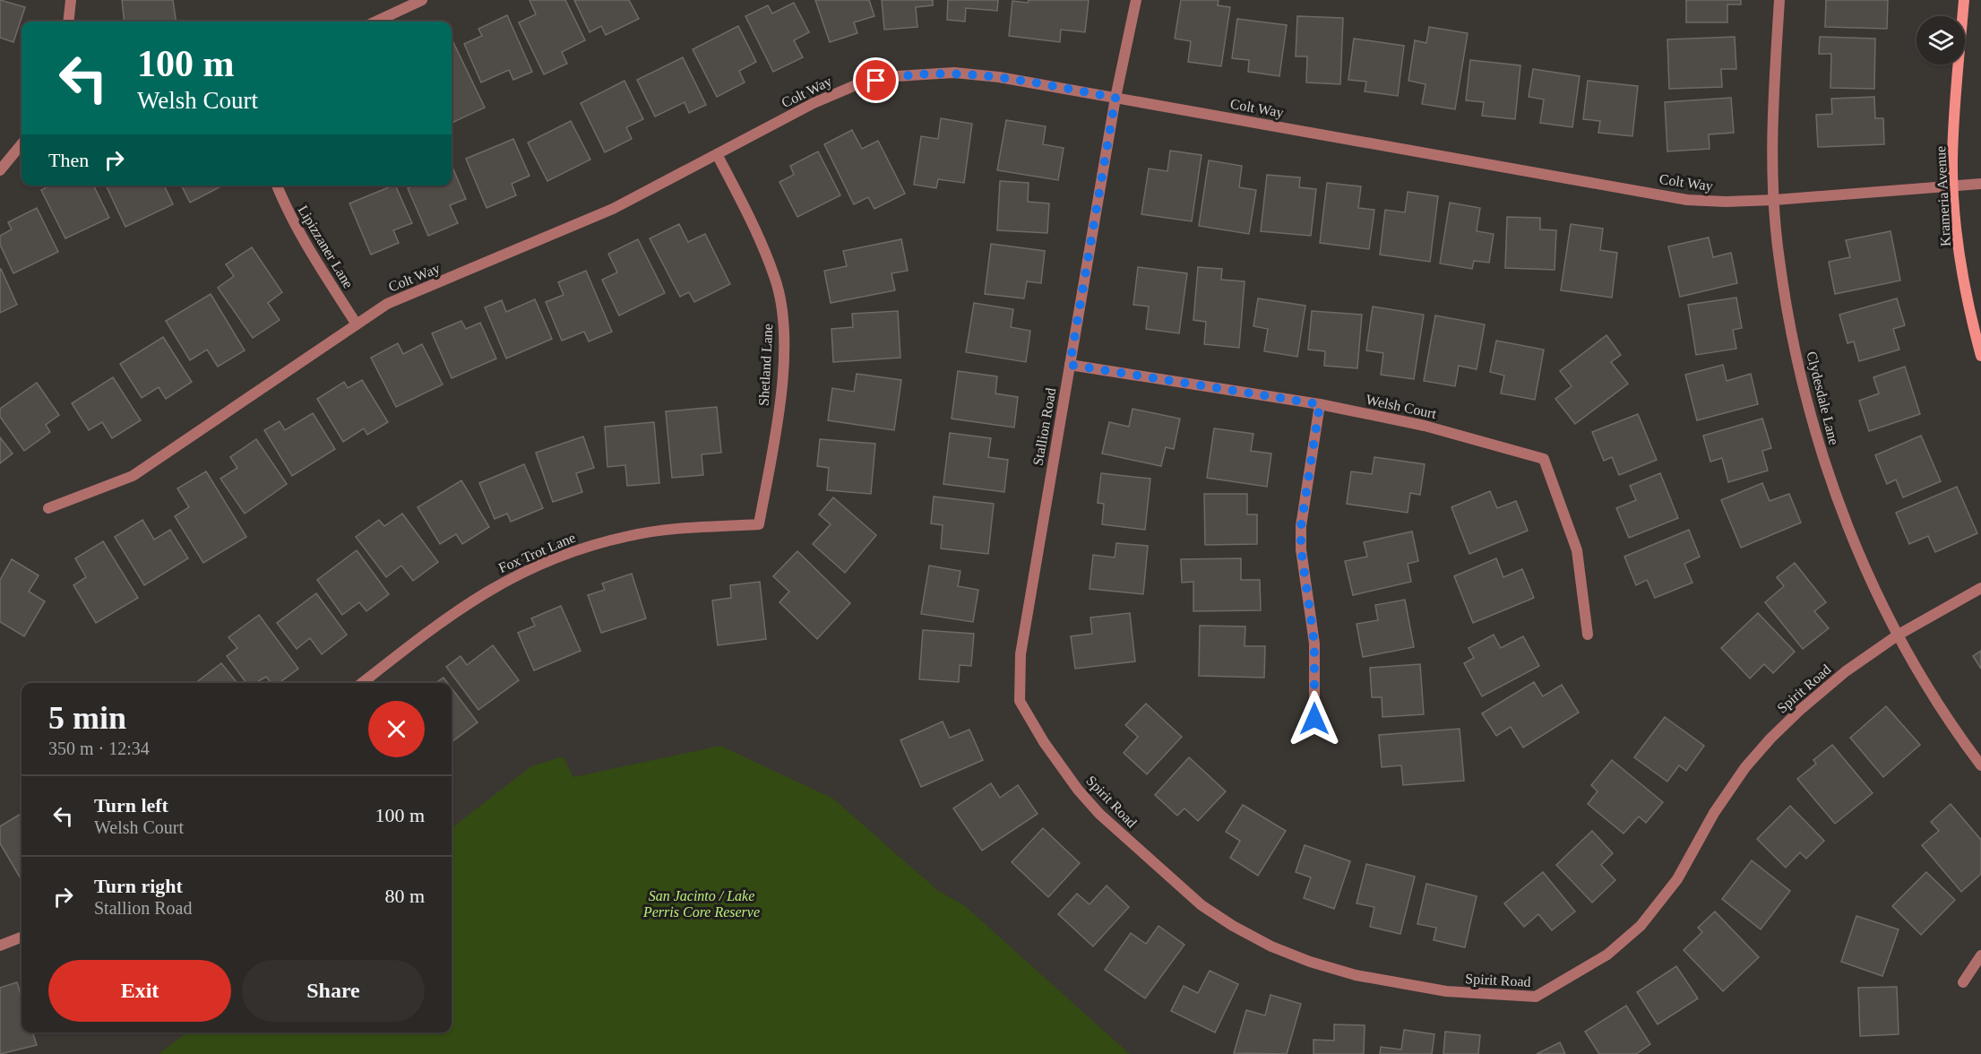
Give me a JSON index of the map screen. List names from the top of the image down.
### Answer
{
  "streets": {
    "street": [
      "Colt Way",
      "Krameria Avenue",
      "Lipizzaner Lane",
      "Shetland Lane",
      "Clydesdale Lane",
      "Welsh Court",
      "Stallion Road",
      "Fox Trot Lane",
      "Spirit Road"
    ]
  },
  "crossings": [
    ["Colt Way", "Krameria Avenue"],
    ["Colt Way", "Lipizzaner Lane"],
    ["Colt Way", "Shetland Lane"],
    ["Colt Way", "Clydesdale Lane"],
    ["Colt Way", "Stallion Road"],
    ["Shetland Lane", "Fox Trot Lane"],
    ["Clydesdale Lane", "Spirit Road"],
    ["Welsh Court", "Stallion Road"],
    ["Stallion Road", "Spirit Road"]
  ],
  "parks": ["San Jacinto / Lake Perris Core Reserve"],
  "page": {
    "turn": ["100 m", "Welsh Court"],
    "then": "Then",
    "heading": ["5 min", "350 m · 12:34"],
    "list": [
      {
        "name": "Turn left",
        "note": "Welsh Court",
        "value": "100 m"
      },
      {
        "name": "Turn right",
        "note": "Stallion Road",
        "value": "80 m"
      }
    ],
    "buttons": ["Exit", "Share"]
  }
}
